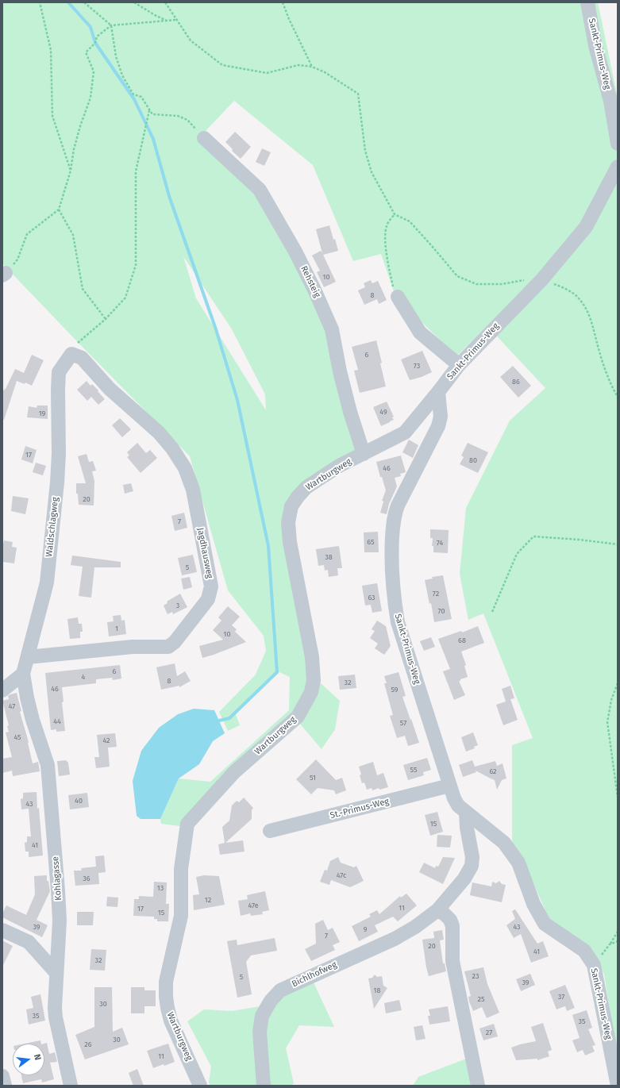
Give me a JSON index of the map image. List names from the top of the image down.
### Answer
{
  "streets": {
    "street": [
      "Sankt-Primus-Weg",
      "Rehsteig",
      "Wartburgweg",
      "Waldschlagweg",
      "Jagdhausweg",
      "St.-Primus-Weg",
      "Kohlagasse",
      "Bichlhofweg"
    ]
  },
  "crossings": [
    ["Sankt-Primus-Weg", "Wartburgweg"],
    ["Sankt-Primus-Weg", "St.-Primus-Weg"],
    ["Sankt-Primus-Weg", "Bichlhofweg"],
    ["Rehsteig", "Wartburgweg"],
    ["Waldschlagweg", "Jagdhausweg"],
    ["Waldschlagweg", "Kohlagasse"]
  ],
  "house_numbers": [
    "10",
    "8",
    "6",
    "73",
    "86",
    "49",
    "19",
    "17",
    "80",
    "46",
    "20",
    "7",
    "65",
    "74",
    "38",
    "5",
    "72",
    "63",
    "3",
    "70",
    "1",
    "10",
    "68",
    "6",
    "4",
    "8",
    "32",
    "46",
    "59",
    "47",
    "44",
    "57",
    "45",
    "42",
    "55",
    "62",
    "51",
    "40",
    "43",
    "15",
    "41",
    "47c",
    "36",
    "13",
    "12",
    "47e",
    "11",
    "17",
    "15",
    "39",
    "43",
    "9",
    "7",
    "20",
    "41",
    "32",
    "23",
    "5",
    "39",
    "18",
    "37",
    "25",
    "30",
    "35",
    "35",
    "27",
    "30",
    "26",
    "11"
  ],
  "north": "right"
}
